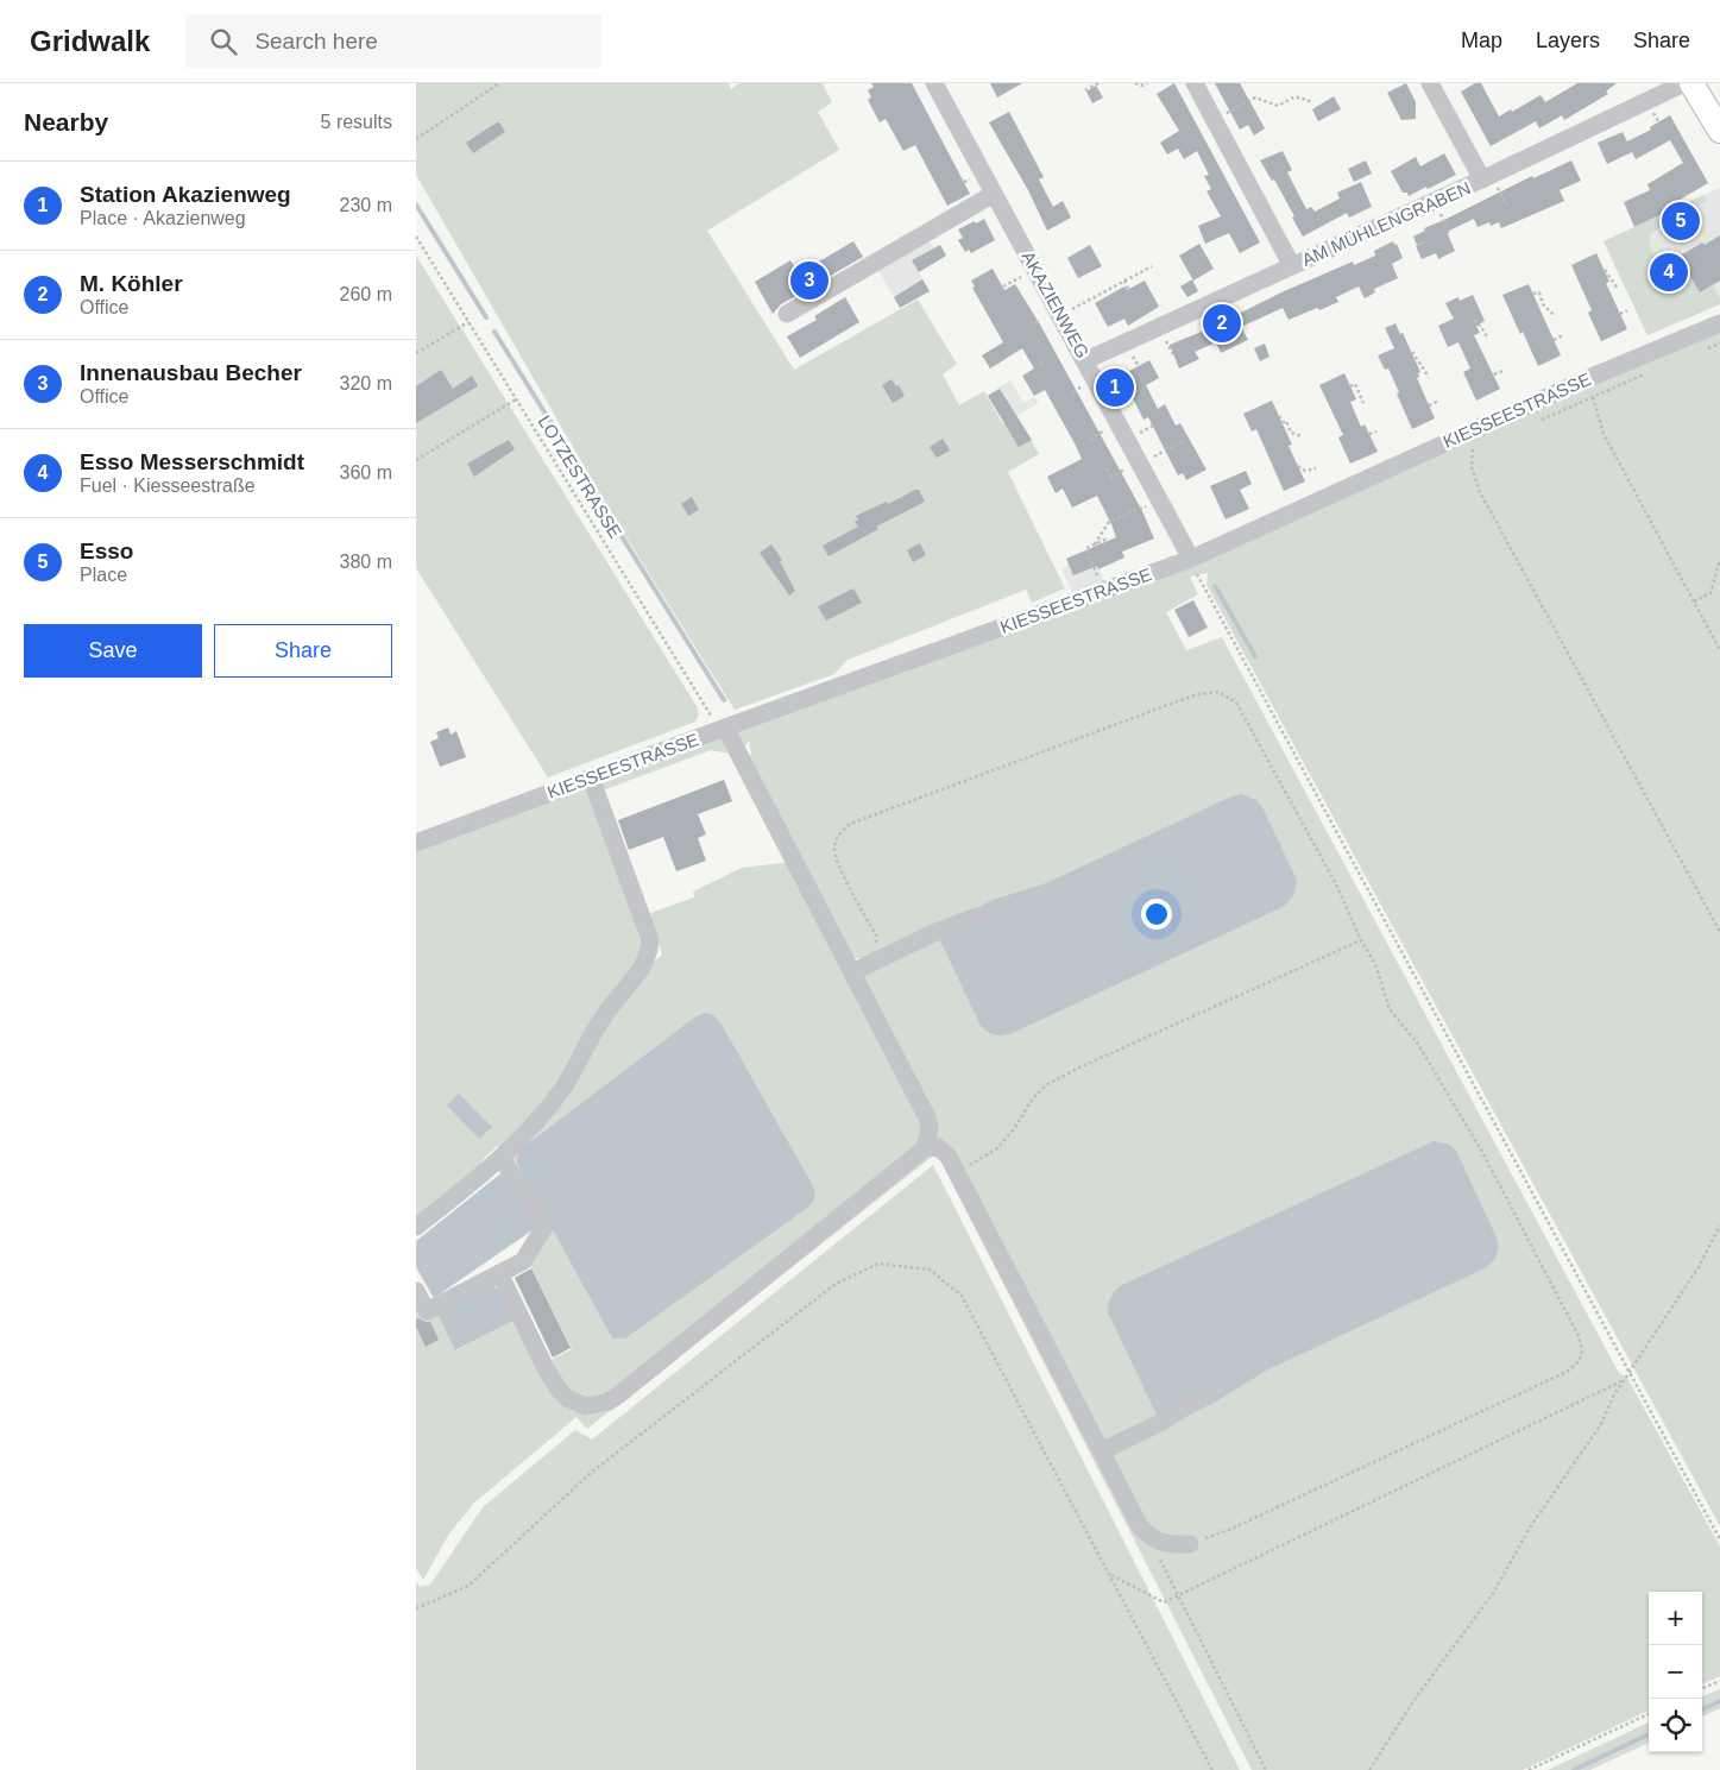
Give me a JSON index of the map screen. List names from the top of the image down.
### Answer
{
  "streets": {
    "street": ["AM MÜHLENGRABEN", "AKAZIENWEG", "KIESSEESTRASSE"],
    "path": ["LOTZESTRASSE"]
  },
  "crossings": [
    ["AM MÜHLENGRABEN", "AKAZIENWEG"],
    ["AKAZIENWEG", "KIESSEESTRASSE"],
    ["KIESSEESTRASSE", "LOTZESTRASSE"]
  ],
  "page": {
    "header": "Gridwalk",
    "search": "Search here",
    "nav": ["Map", "Layers", "Share"],
    "heading": ["Nearby", "5 results"],
    "list": [
      {
        "mark": "1",
        "name": "Station Akazienweg",
        "note": "Place · Akazienweg",
        "value": "230 m"
      },
      {
        "mark": "2",
        "name": "M. Köhler",
        "note": "Office",
        "value": "260 m"
      },
      {
        "mark": "3",
        "name": "Innenausbau Becher",
        "note": "Office",
        "value": "320 m"
      },
      {
        "mark": "4",
        "name": "Esso Messerschmidt",
        "note": "Fuel · Kiesseestraße",
        "value": "360 m"
      },
      {
        "mark": "5",
        "name": "Esso",
        "note": "Place",
        "value": "380 m"
      }
    ],
    "pins": [
      "5",
      "4",
      "3",
      "2",
      "1"
    ],
    "buttons": ["Save", "Share"],
    "map_buttons": ["+", "−"]
  }
}
